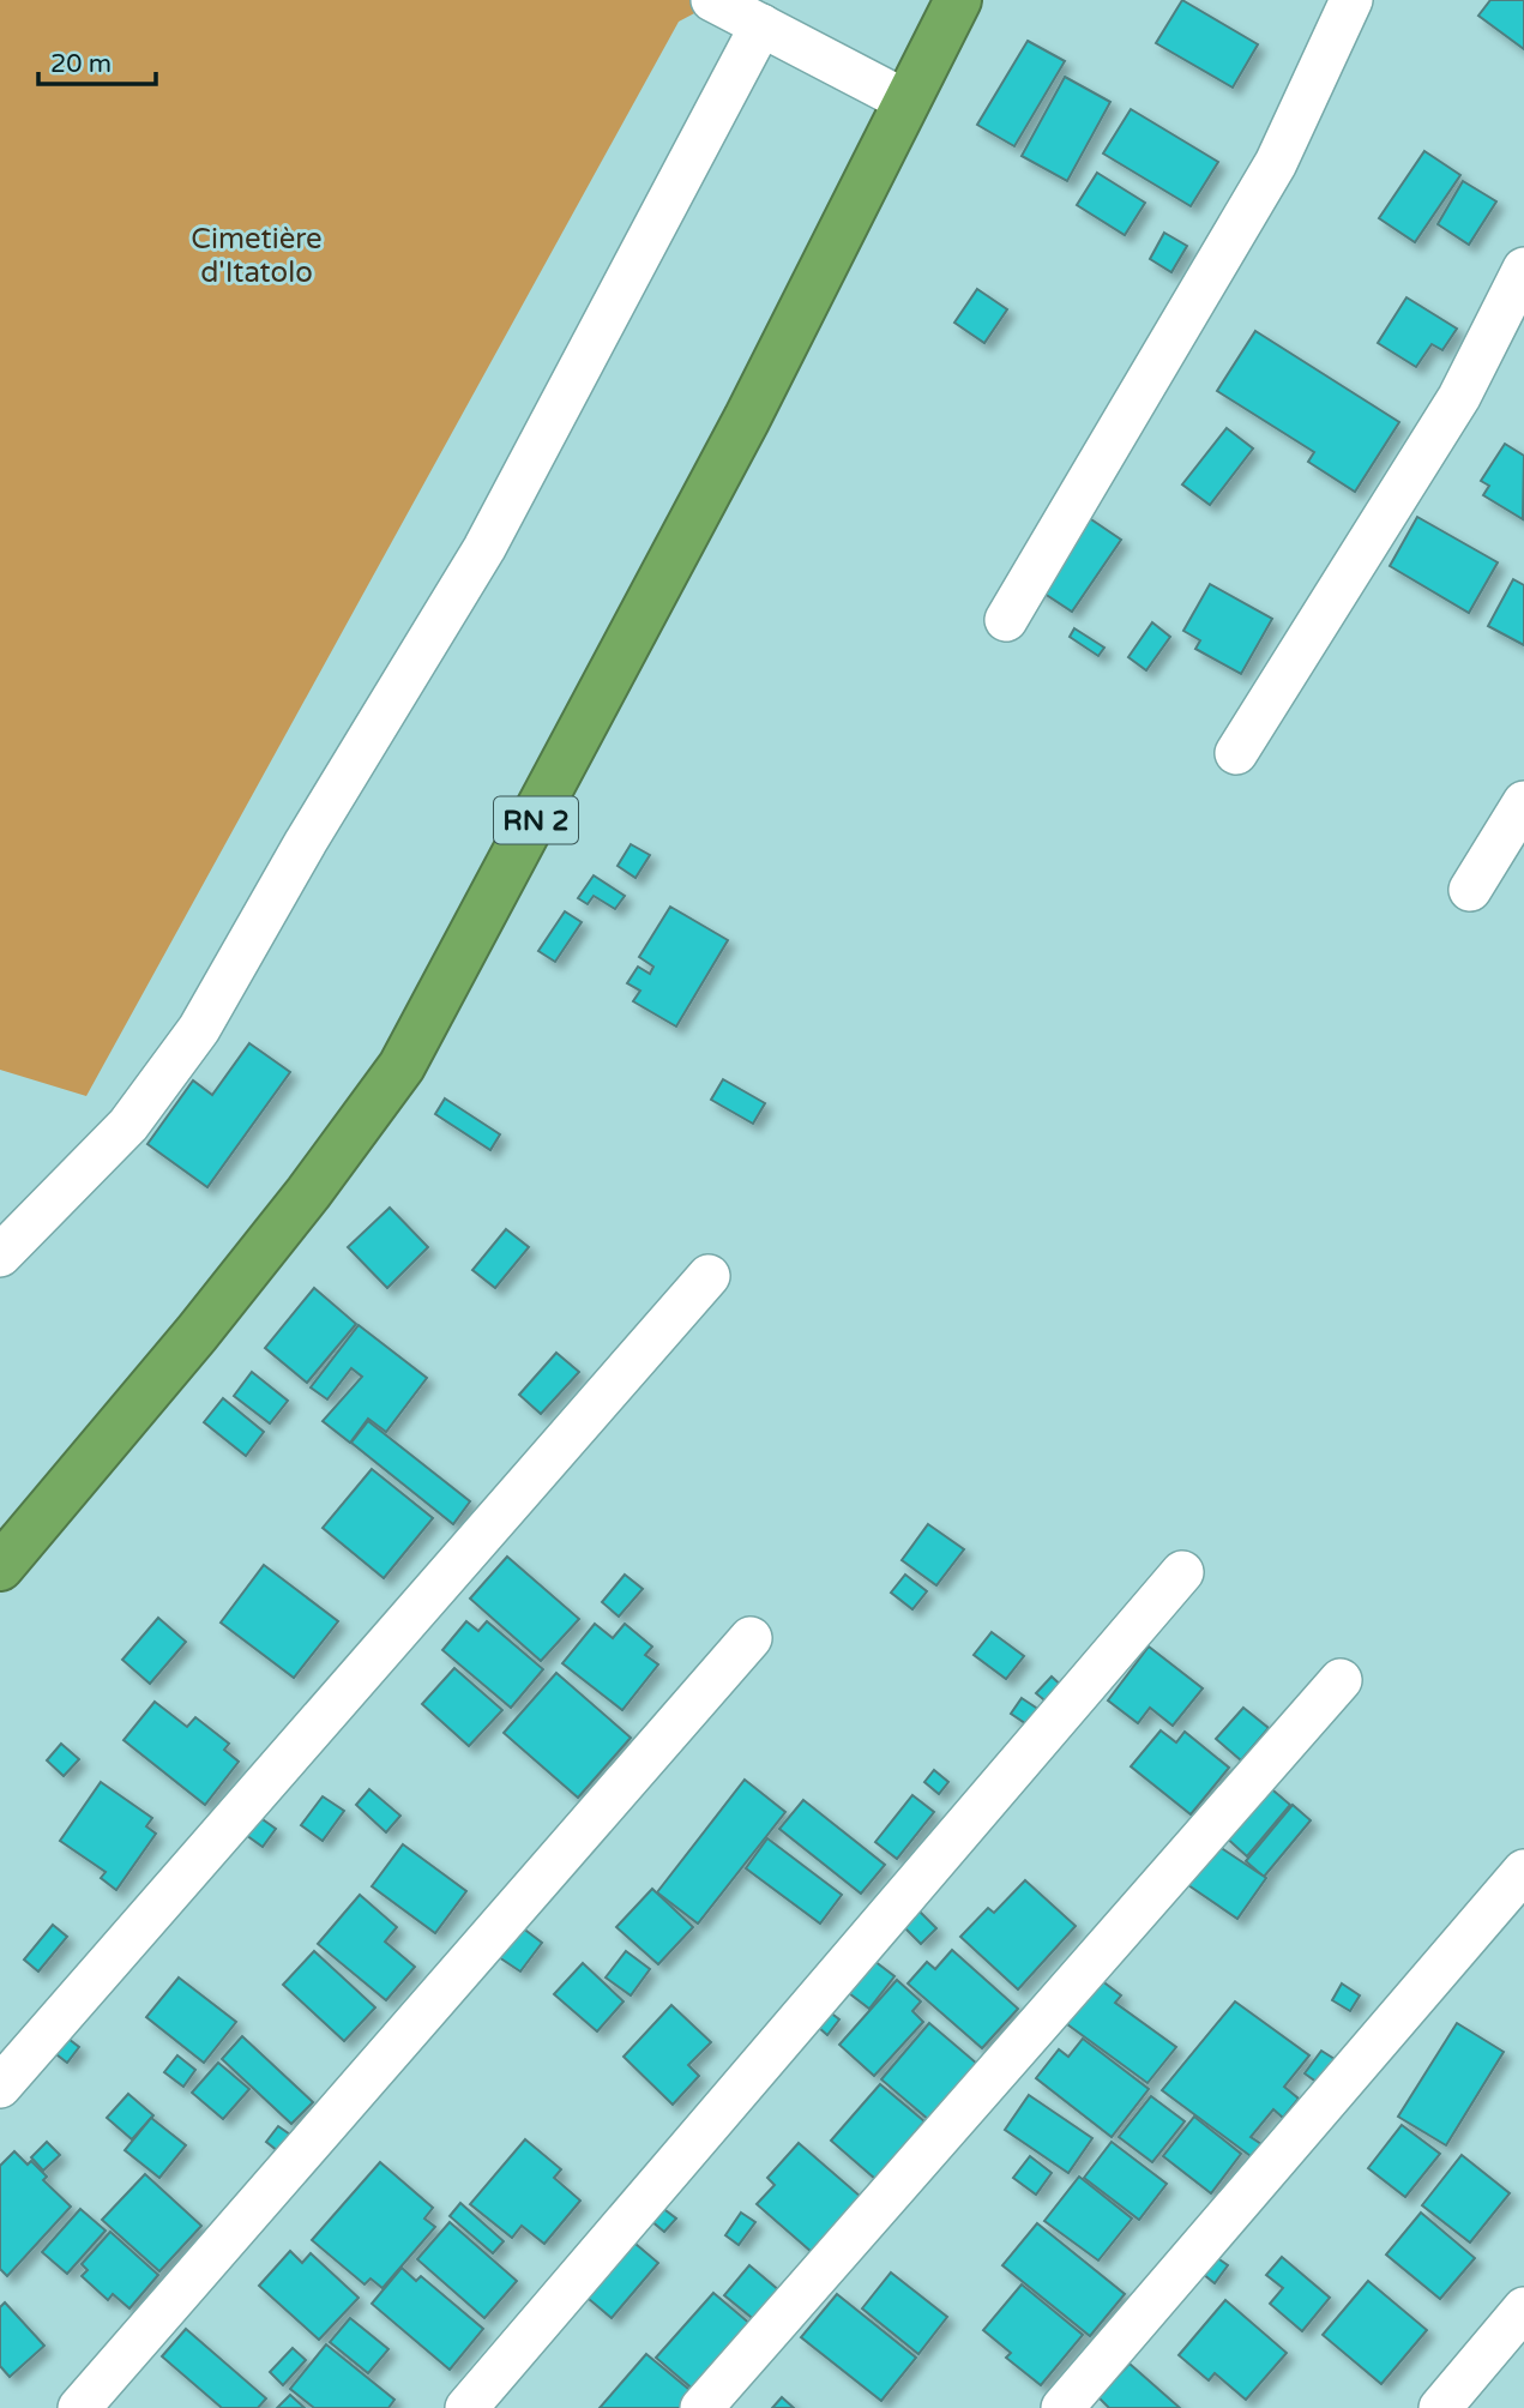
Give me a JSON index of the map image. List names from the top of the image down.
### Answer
{
  "streets": {
    "highway": ["RN 2"]
  },
  "parks": ["Cimetière d'Itatolo"],
  "scale_bar": "20 m"
}
